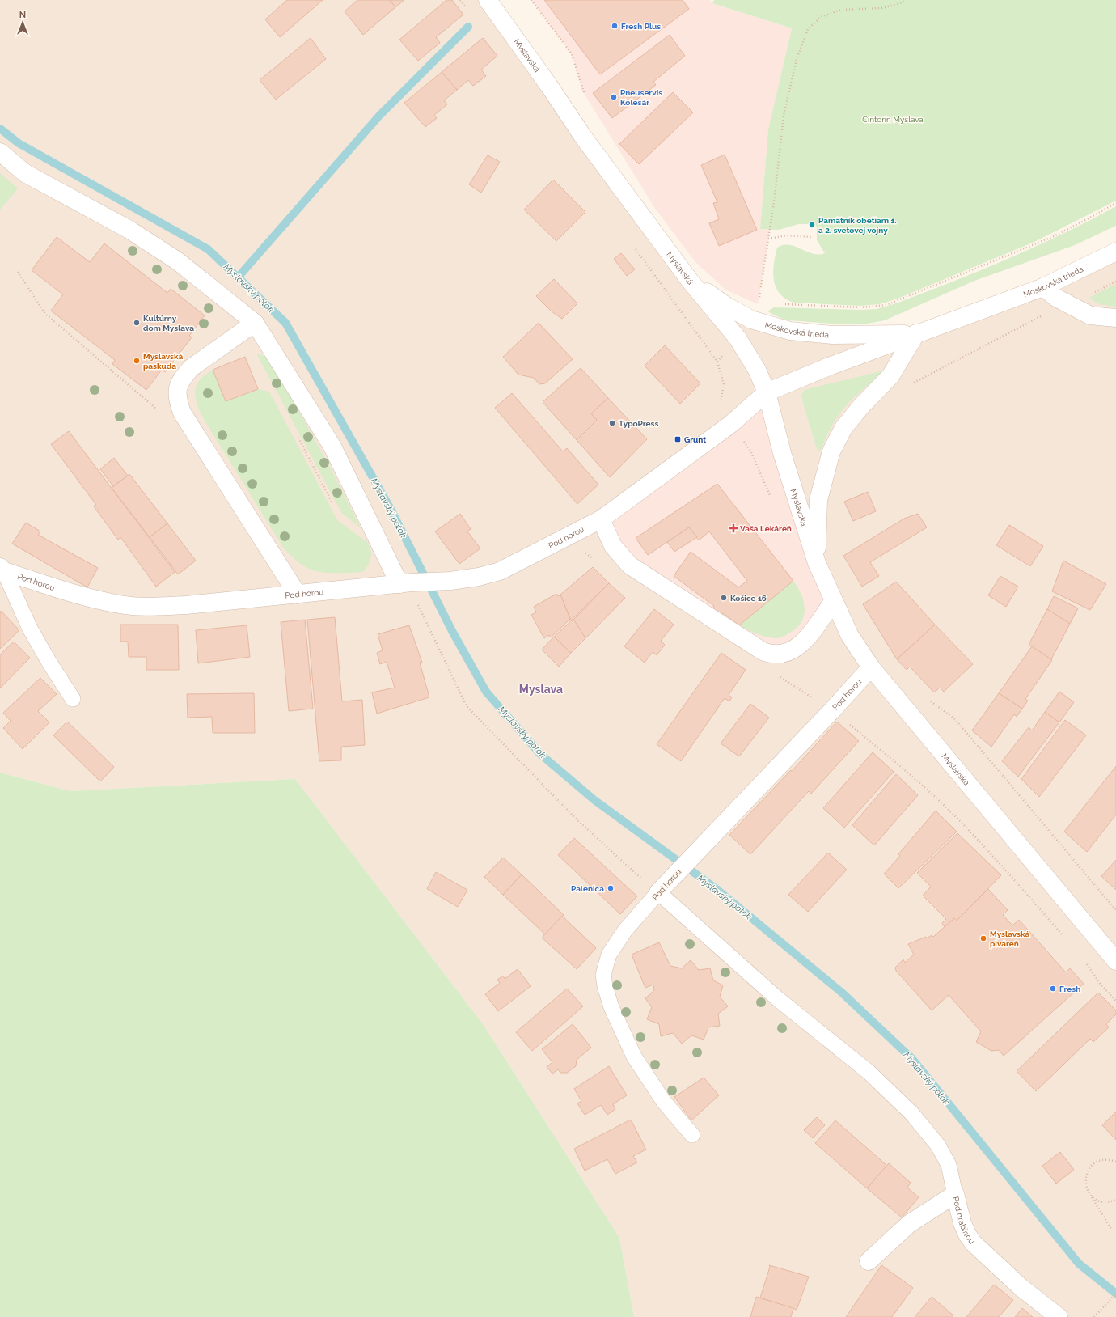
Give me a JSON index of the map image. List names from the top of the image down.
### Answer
{
  "streets": {
    "street": [
      "Myslavská",
      "Moskovská trieda",
      "Pod horou",
      "Pod hrabinou"
    ]
  },
  "crossings": [
    ["Myslavská", "Moskovská trieda"],
    ["Myslavská", "Pod horou"],
    ["Moskovská trieda", "Pod horou"]
  ],
  "districts": ["Myslava"],
  "water": ["Myslavský potok"],
  "parks": ["Cintorín Myslava"],
  "places": {
    "other": [
      "Fresh Plus",
      "Pneuservis Kolesár",
      "Pamätník obetiam 1. a 2. svetovej vojny",
      "Kultúrny dom Myslava",
      "Myslavská paskuda",
      "TypoPress",
      "Košice 16",
      "Palenica",
      "Myslavská piváreň",
      "Fresh"
    ],
    "transit": ["Grunt"],
    "health": ["Vaša Lekáreň"]
  },
  "north": "top"
}
